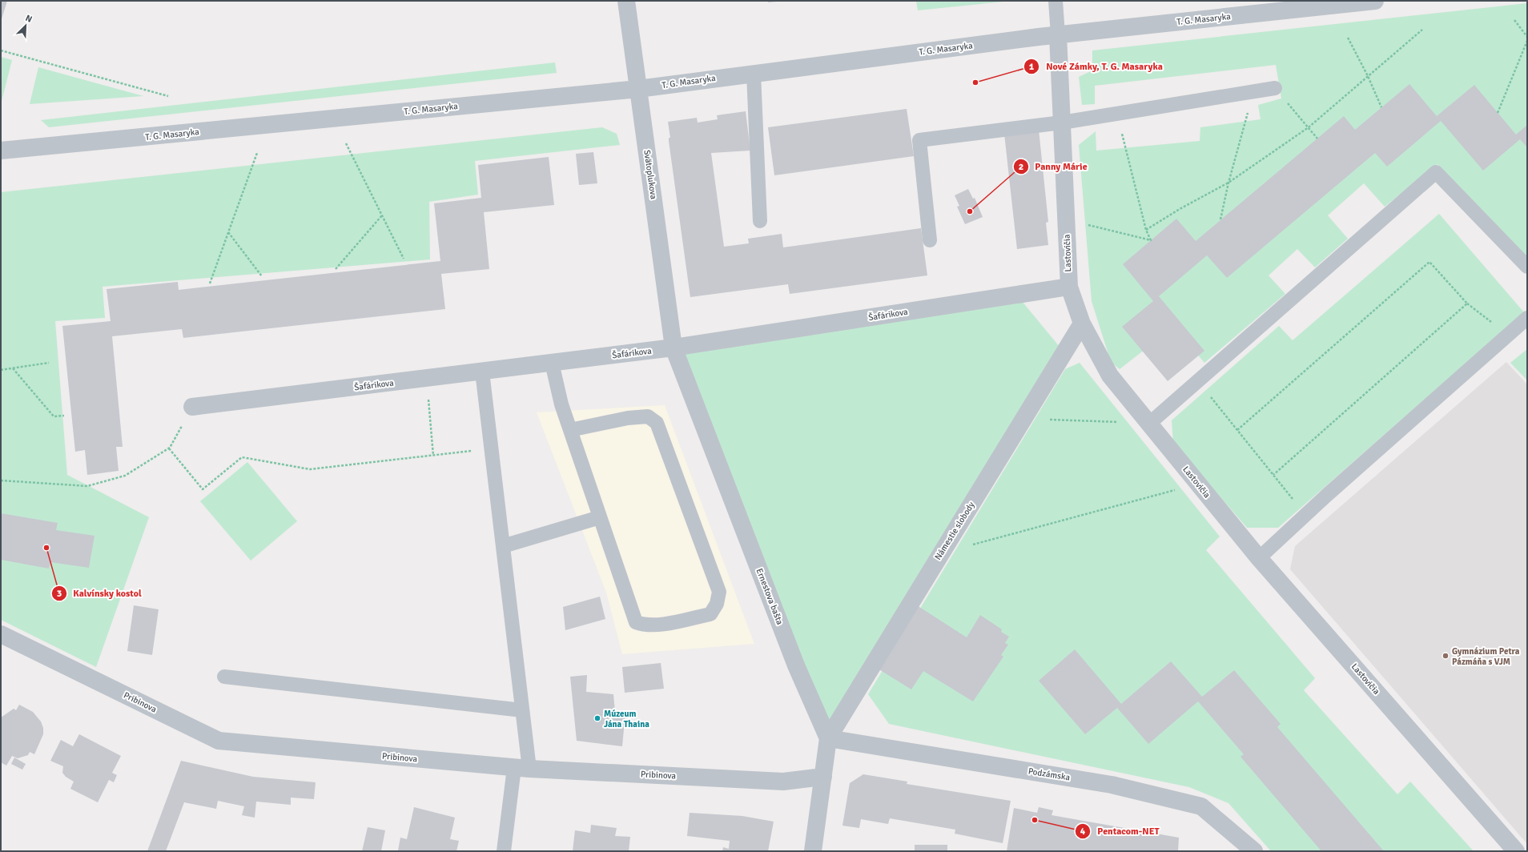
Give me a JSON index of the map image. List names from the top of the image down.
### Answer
{
  "streets": {
    "street": [
      "T. G. Masaryka",
      "Svätoplukova",
      "Lastovičia",
      "Šafárikova",
      "Námestie slobody",
      "Ernestova bašta",
      "Pribinova",
      "Podzámska"
    ]
  },
  "crossings": [
    ["T. G. Masaryka", "Svätoplukova"],
    ["T. G. Masaryka", "Lastovičia"],
    ["Svätoplukova", "Šafárikova"],
    ["Svätoplukova", "Ernestova bašta"],
    ["Lastovičia", "Šafárikova"],
    ["Lastovičia", "Námestie slobody"],
    ["Šafárikova", "Ernestova bašta"],
    ["Námestie slobody", "Ernestova bašta"],
    ["Námestie slobody", "Podzámska"],
    ["Ernestova bašta", "Podzámska"]
  ],
  "places": [
    "Nové Zámky, T. G. Masaryka",
    "Panny Márie",
    "Kalvínsky kostol",
    "Gymnázium Petra Pázmáňa s VJM",
    "Múzeum Jána Thaina",
    "Pentacom-NET"
  ],
  "north": "top right"
}
